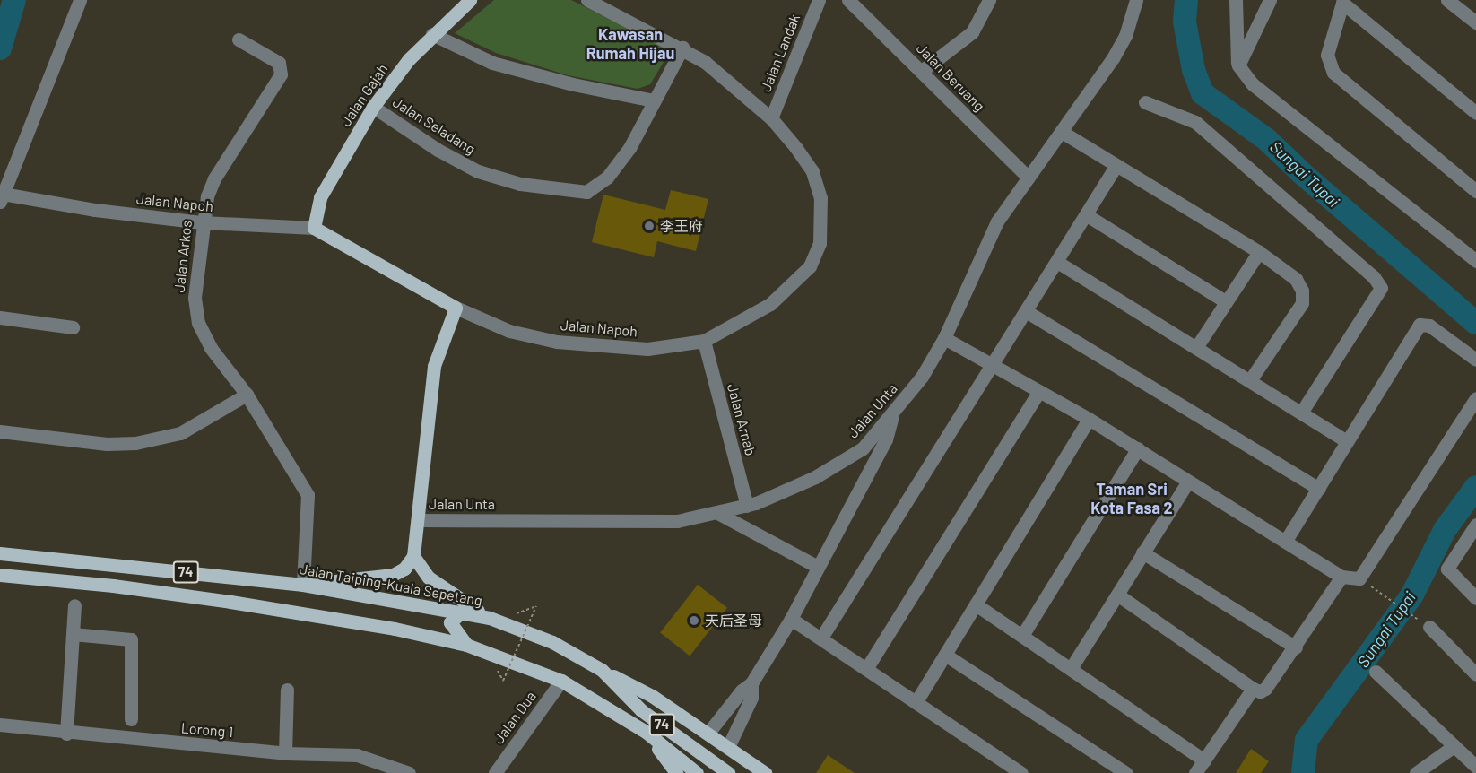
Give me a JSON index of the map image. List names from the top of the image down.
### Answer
{
  "streets": {
    "main road": [
      "Jalan Gajah",
      "Jalan Napoh",
      "74",
      "Jalan Taiping-Kuala Sepetang"
    ],
    "street": [
      "Jalan Landak",
      "Jalan Beruang",
      "Jalan Seladang",
      "Jalan Arkos",
      "Jalan Unta",
      "Jalan Arnab",
      "Jalan Dua",
      "Lorong 1"
    ]
  },
  "crossings": [
    ["Jalan Landak", "Jalan Napoh"],
    ["Jalan Beruang", "Jalan Unta"],
    ["Jalan Gajah", "Jalan Seladang"],
    ["Jalan Gajah", "Jalan Napoh"],
    ["Jalan Seladang", "Jalan Napoh"],
    ["Jalan Napoh", "Jalan Arkos"],
    ["Jalan Napoh", "Jalan Arnab"],
    ["Jalan Arkos", "Jalan Taiping-Kuala Sepetang"],
    ["Jalan Unta", "Jalan Arnab"],
    ["74", "Jalan Dua"]
  ],
  "districts": ["Kawasan Rumah Hijau", "Taman Sri Kota Fasa 2"],
  "water": ["Sungai Tupai"],
  "places": ["李王府", "天后圣母"]
}
